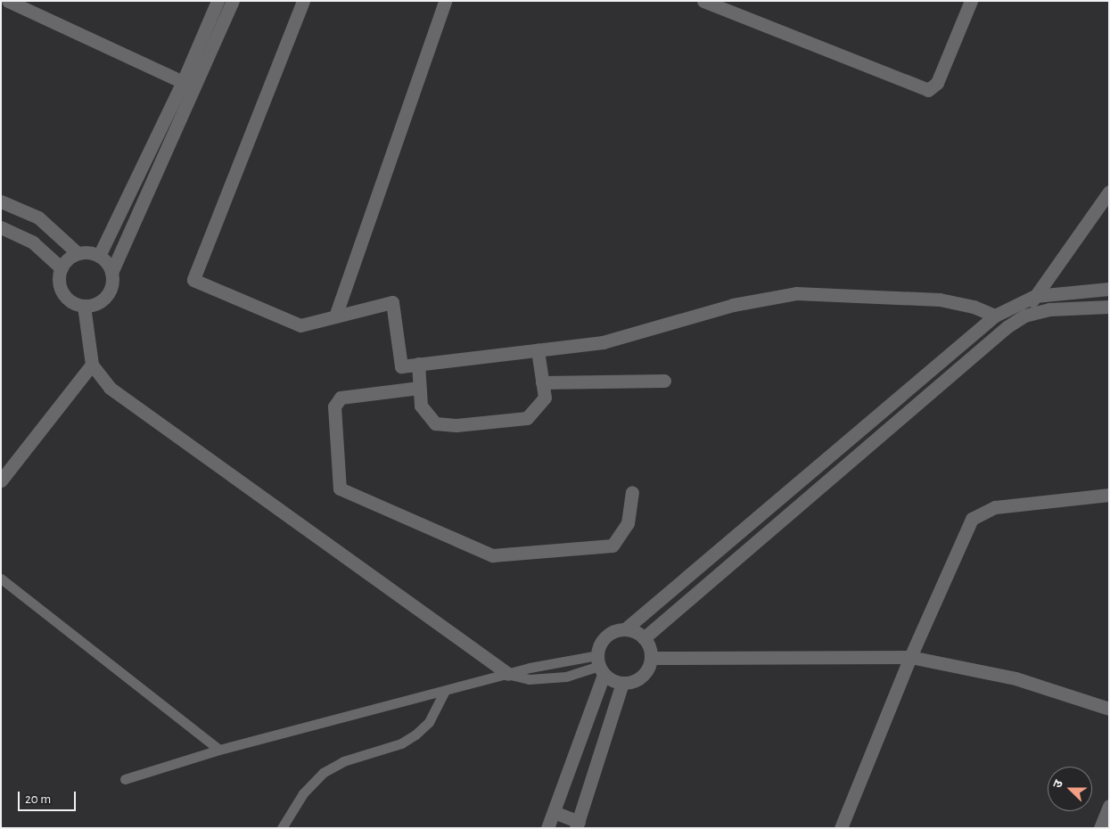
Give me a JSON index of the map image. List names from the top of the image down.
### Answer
{
  "scale_bar": "20 m",
  "north": "left"
}
